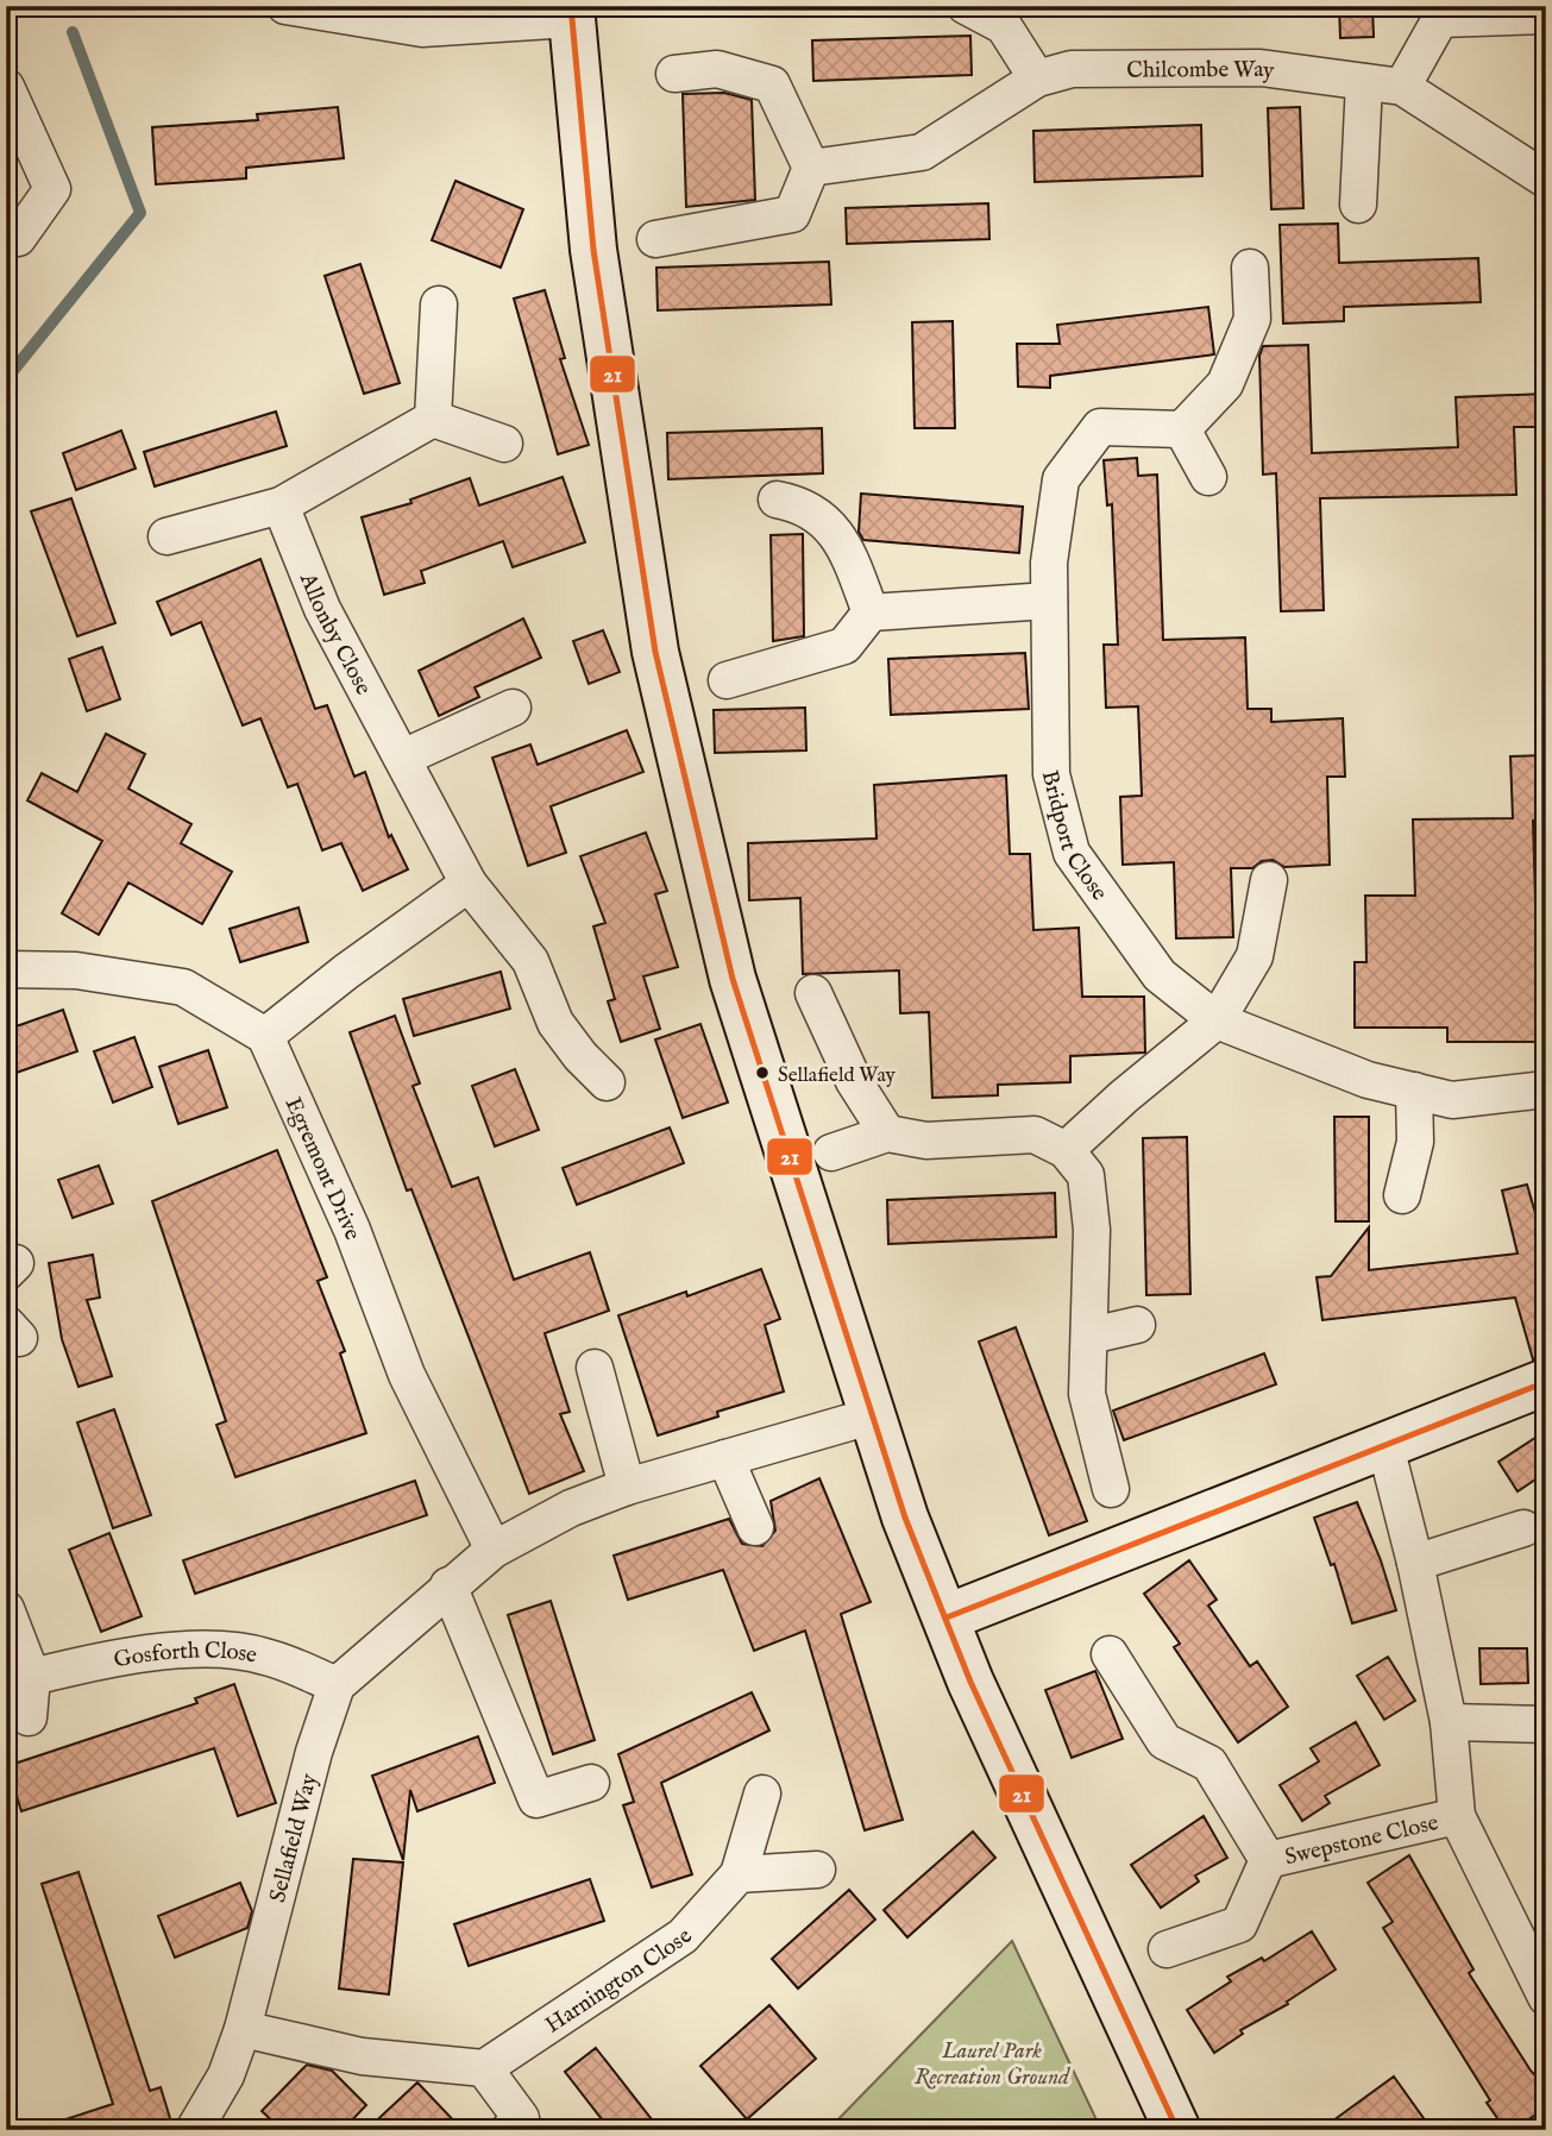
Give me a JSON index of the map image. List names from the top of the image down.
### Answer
{
  "streets": {
    "street": [
      "Chilcombe Way",
      "Allonby Close",
      "Bridport Close",
      "Egremont Drive",
      "Gosforth Close",
      "Swepstone Close",
      "Sellafield Way",
      "Harnington Close"
    ]
  },
  "crossings": [
    ["Egremont Drive", "Sellafield Way"],
    ["Gosforth Close", "Sellafield Way"]
  ],
  "parks": ["Laurel Park Recreation Ground"],
  "places": ["Sellafield Way"],
  "lines": ["transit line 21"]
}
